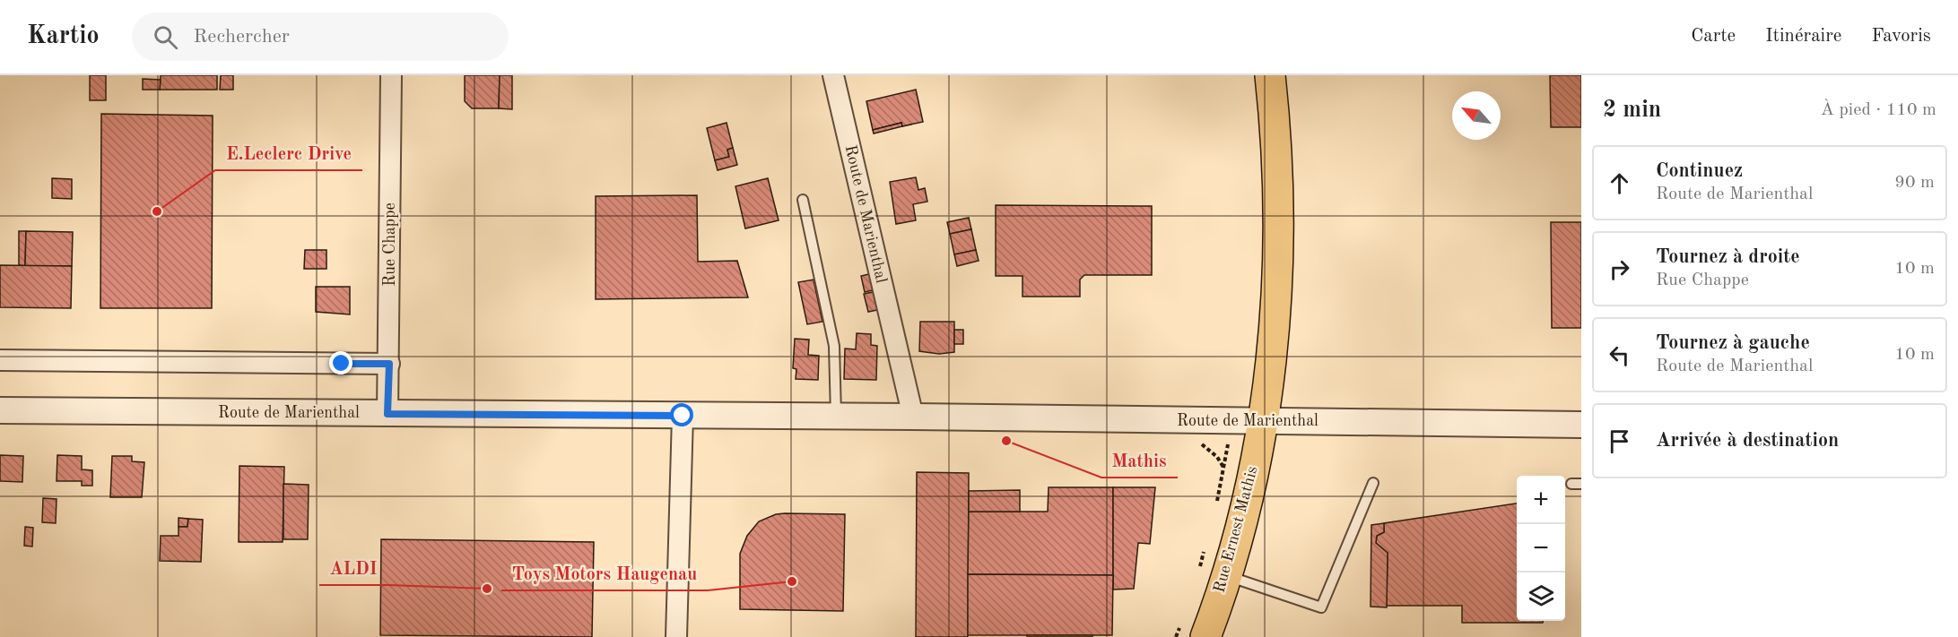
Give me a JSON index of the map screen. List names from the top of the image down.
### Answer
{
  "streets": {
    "main road": ["Rue Ernest Mathis"],
    "street": ["Route de Marienthal", "Rue Chappe"]
  },
  "crossings": [
    ["Route de Marienthal", "Rue Chappe"],
    ["Route de Marienthal", "Rue Ernest Mathis"]
  ],
  "places": [
    "E.Leclerc Drive",
    "Mathis",
    "Toys Motors Haugenau",
    "ALDI"
  ],
  "north": "top left",
  "page": {
    "header": "Kartio",
    "search": "Rechercher",
    "nav": ["Carte", "Itinéraire", "Favoris"],
    "heading": ["2 min", "À pied · 110 m"],
    "list": [
      ["Continuez", "Route de Marienthal", "90 m"],
      ["Tournez à droite", "Rue Chappe", "10 m"],
      ["Tournez à gauche", "Route de Marienthal", "10 m"],
      "Arrivée à destination"
    ],
    "map_buttons": ["+", "−"]
  }
}
